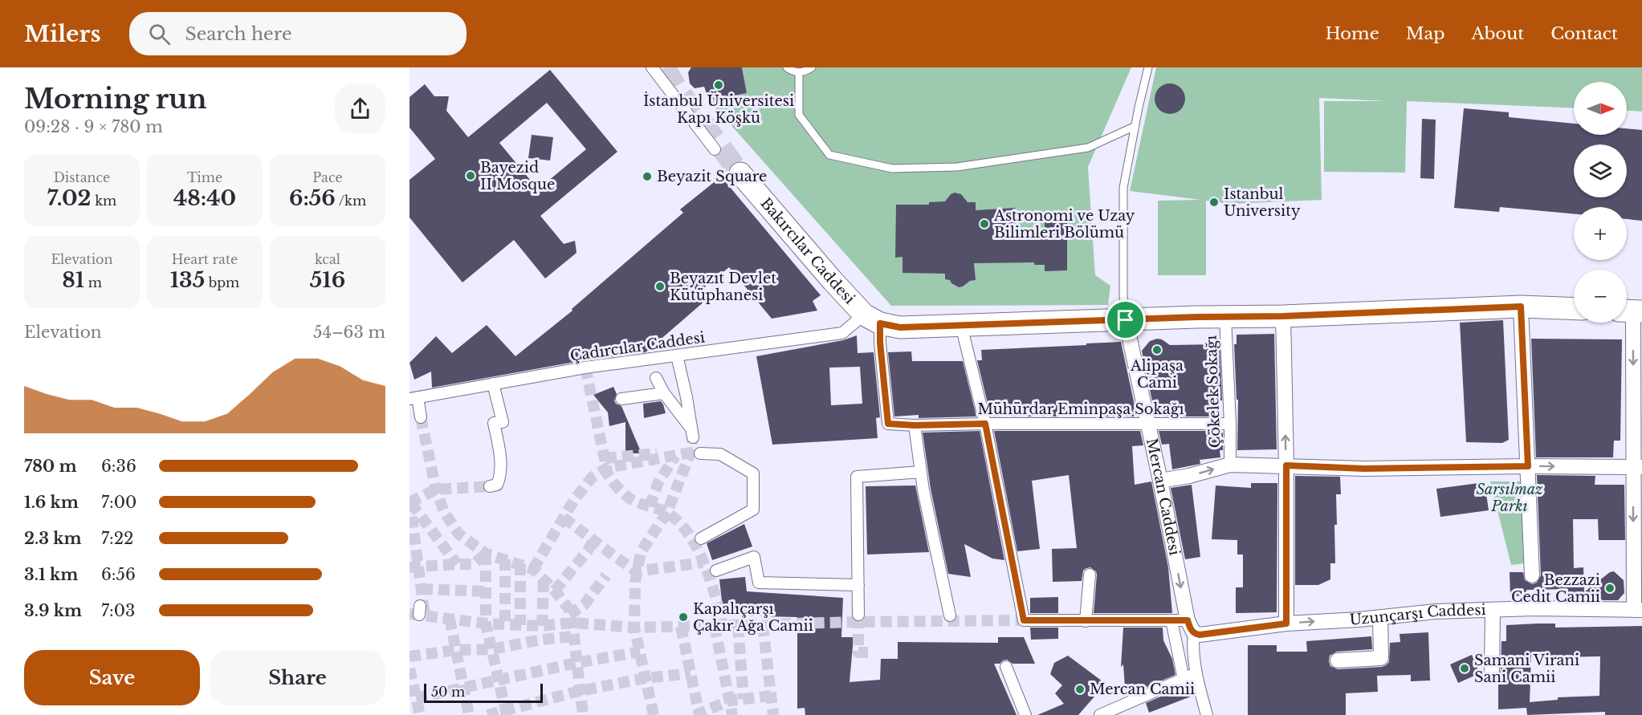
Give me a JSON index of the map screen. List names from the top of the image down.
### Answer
{
  "streets": {
    "main road": ["Bakırcılar Caddesi"],
    "street": [
      "Çadırcılar Caddesi",
      "Çökelek Sokağı",
      "Mühürdar Eminpaşa Sokağı",
      "Mercan Caddesi",
      "Uzunçarşı Caddesi"
    ]
  },
  "crossings": [
    ["Bakırcılar Caddesi", "Çadırcılar Caddesi"],
    ["Bakırcılar Caddesi", "Mühürdar Eminpaşa Sokağı"],
    ["Çadırcılar Caddesi", "Mühürdar Eminpaşa Sokağı"],
    ["Çökelek Sokağı", "Mühürdar Eminpaşa Sokağı"],
    ["Mühürdar Eminpaşa Sokağı", "Mercan Caddesi"],
    ["Mercan Caddesi", "Uzunçarşı Caddesi"]
  ],
  "parks": ["Sarsılmaz Parkı"],
  "places": [
    "İstanbul Üniversitesi Kapı Köşkü",
    "Bayezid II Mosque",
    "Beyazit Square",
    "Istanbul University",
    "Astronomi ve Uzay Bilimleri Bölümü",
    "Beyazıt Devlet Kütüphanesi",
    "Alipaşa Cami",
    "Bezzazi Cedit Camii",
    "Kapalıçarşı Çakır Ağa Camii",
    "Samani Virani Sani Camii",
    "Mercan Camii"
  ],
  "scale_bar": "50 m",
  "north": "right",
  "page": {
    "header": "Milers",
    "search": "Search here",
    "nav": [
      "Home",
      "Map",
      "About",
      "Contact"
    ],
    "heading": ["Morning run", "09:28 · 9 × 780 m"],
    "map_buttons": ["+", "−"],
    "stats": [
      ["Distance", "7.02 km"],
      ["Time", "48:40"],
      ["Pace", "6:56 /km"],
      ["Elevation", "81 m"],
      ["Heart rate", "135 bpm"],
      ["kcal", "516"]
    ],
    "chart": ["Elevation", "54–63 m"],
    "list": [
      {
        "name": "780 m",
        "note": "6:36"
      },
      {
        "name": "1.6 km",
        "note": "7:00"
      },
      {
        "name": "2.3 km",
        "note": "7:22"
      },
      {
        "name": "3.1 km",
        "note": "6:56"
      },
      {
        "name": "3.9 km",
        "note": "7:03"
      }
    ],
    "buttons": ["Save", "Share"],
    "scale": "50 m"
  }
}
